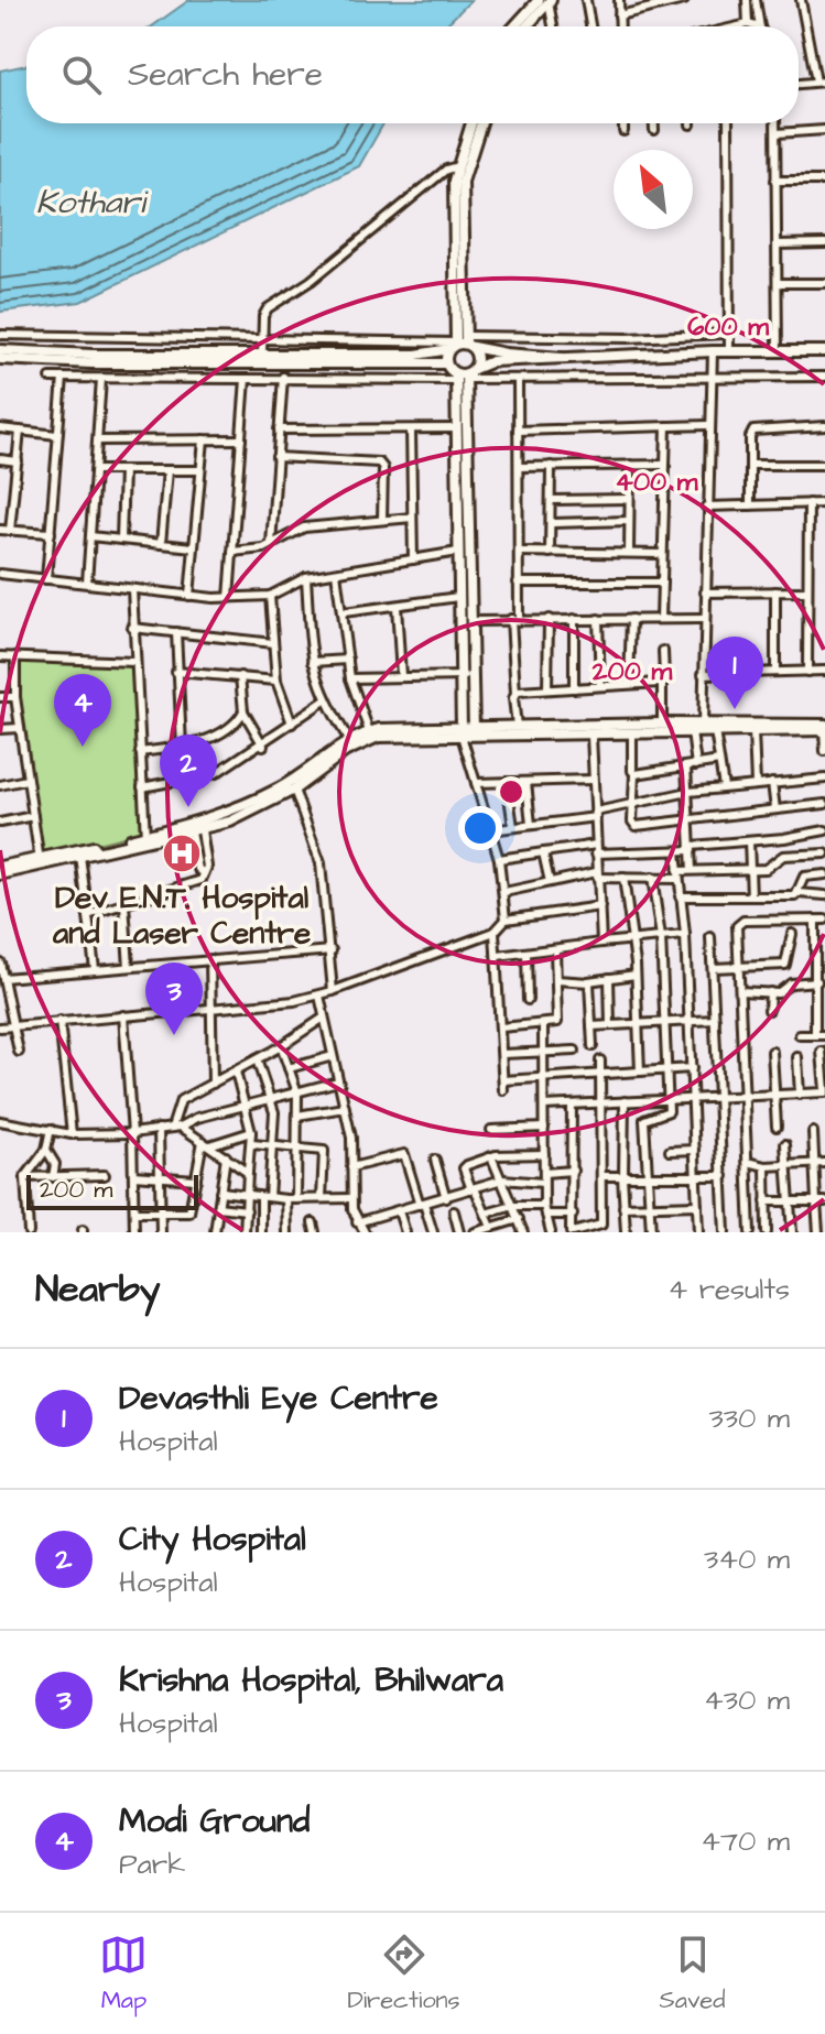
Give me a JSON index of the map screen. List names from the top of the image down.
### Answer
{
  "water": ["Kothari"],
  "places": {
    "hospital": ["Dev E.N.T. Hospital and Laser Centre"]
  },
  "scale_bar": "200 m",
  "north": "top left",
  "page": {
    "search": "Search here",
    "pins": [
      "1",
      "4",
      "2",
      "3"
    ],
    "scale": "200 m",
    "heading": ["Nearby", "4 results"],
    "list": [
      {
        "mark": "1",
        "name": "Devasthli Eye Centre",
        "note": "Hospital",
        "value": "330 m"
      },
      {
        "mark": "2",
        "name": "City Hospital",
        "note": "Hospital",
        "value": "340 m"
      },
      {
        "mark": "3",
        "name": "Krishna Hospital, Bhilwara",
        "note": "Hospital",
        "value": "430 m"
      },
      {
        "mark": "4",
        "name": "Modi Ground",
        "note": "Park",
        "value": "470 m"
      }
    ],
    "nav": ["Map", "Directions", "Saved"]
  },
  "rings": ["600 m", "400 m", "200 m"]
}
